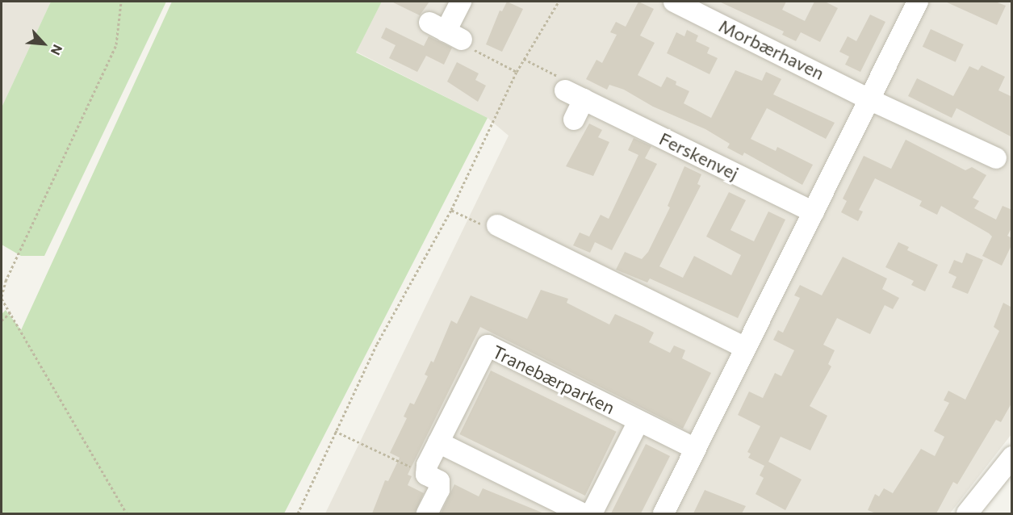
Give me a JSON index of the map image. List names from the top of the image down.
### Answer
{
  "streets": {
    "street": ["Morbærhaven", "Ferskenvej", "Tranebærparken"]
  },
  "north": "bottom right"
}
